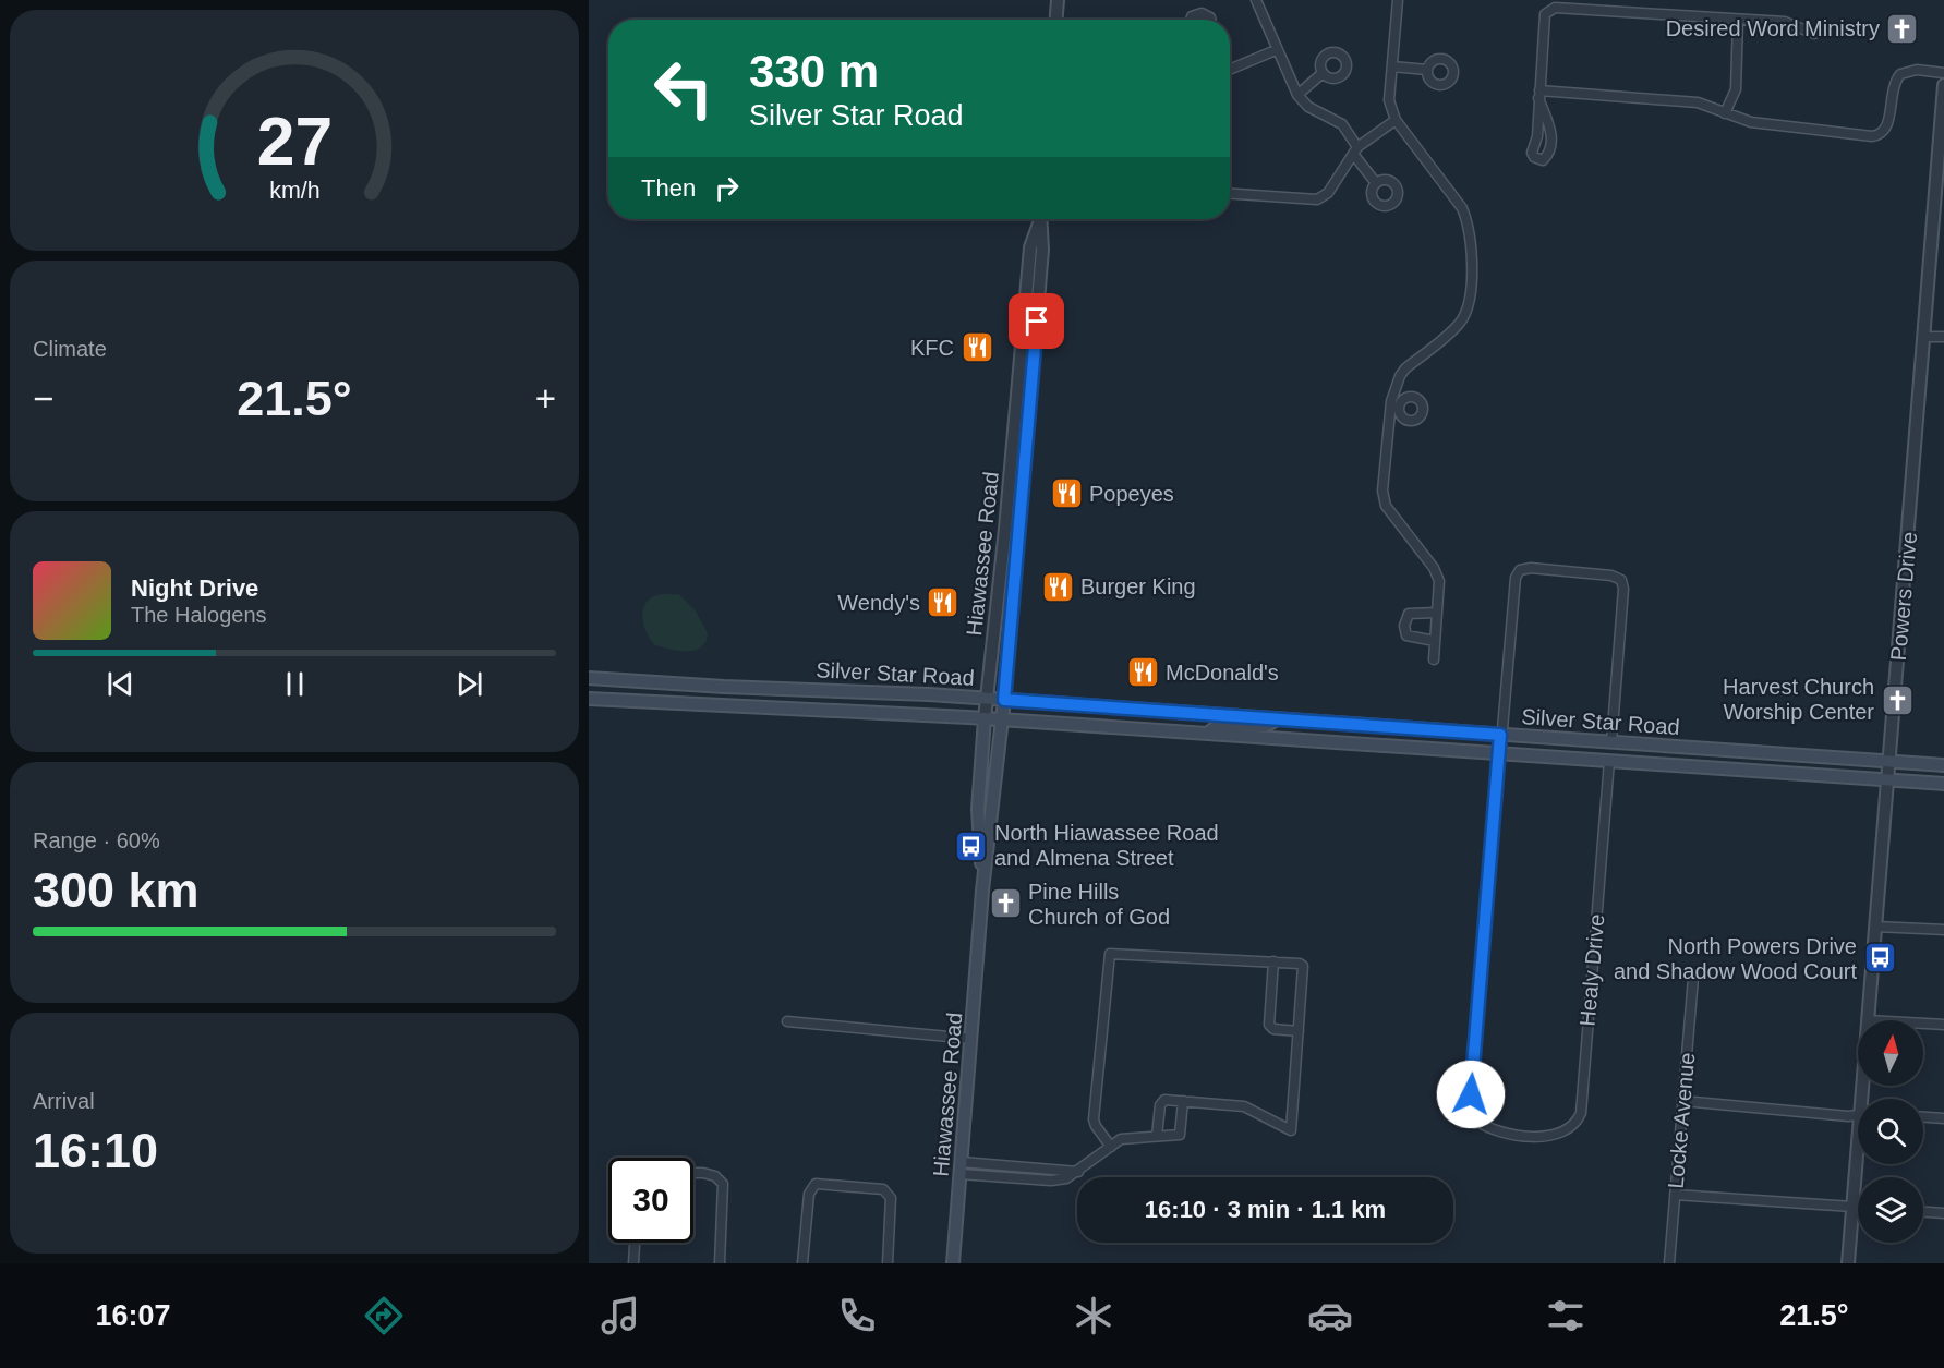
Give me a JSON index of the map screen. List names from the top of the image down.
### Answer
{
  "streets": {
    "main road": ["Hiawassee Road", "Silver Star Road"],
    "street": ["Powers Drive", "Healy Drive", "Locke Avenue"]
  },
  "crossings": [
    ["Hiawassee Road", "Silver Star Road"],
    ["Powers Drive", "Silver Star Road"],
    ["Silver Star Road", "Healy Drive"]
  ],
  "places": {
    "church": ["Desired Word Ministry", "Harvest Church Worship Center", "Pine Hills Church of God"],
    "restaurant": [
      "KFC",
      "Popeyes",
      "Burger King",
      "Wendy's",
      "McDonald's"
    ],
    "bus stop": ["North Hiawassee Road and Almena Street", "North Powers Drive and Shadow Wood Court"]
  },
  "north": "top",
  "page": {
    "turn": ["330 m", "Silver Star Road"],
    "then": "Then",
    "tile": [
      "Climate",
      ["Range · 60%", "300 km"],
      ["Arrival", "16:10"]
    ],
    "heat": ["−", "21.5°", "+"],
    "song": ["Night Drive", "The Halogens"],
    "limit": "30",
    "trip": "16:10 · 3 min · 1.1 km",
    "tabs": ["16:07", "21.5°"],
    "gauge": ["27", "km/h"]
  }
}
